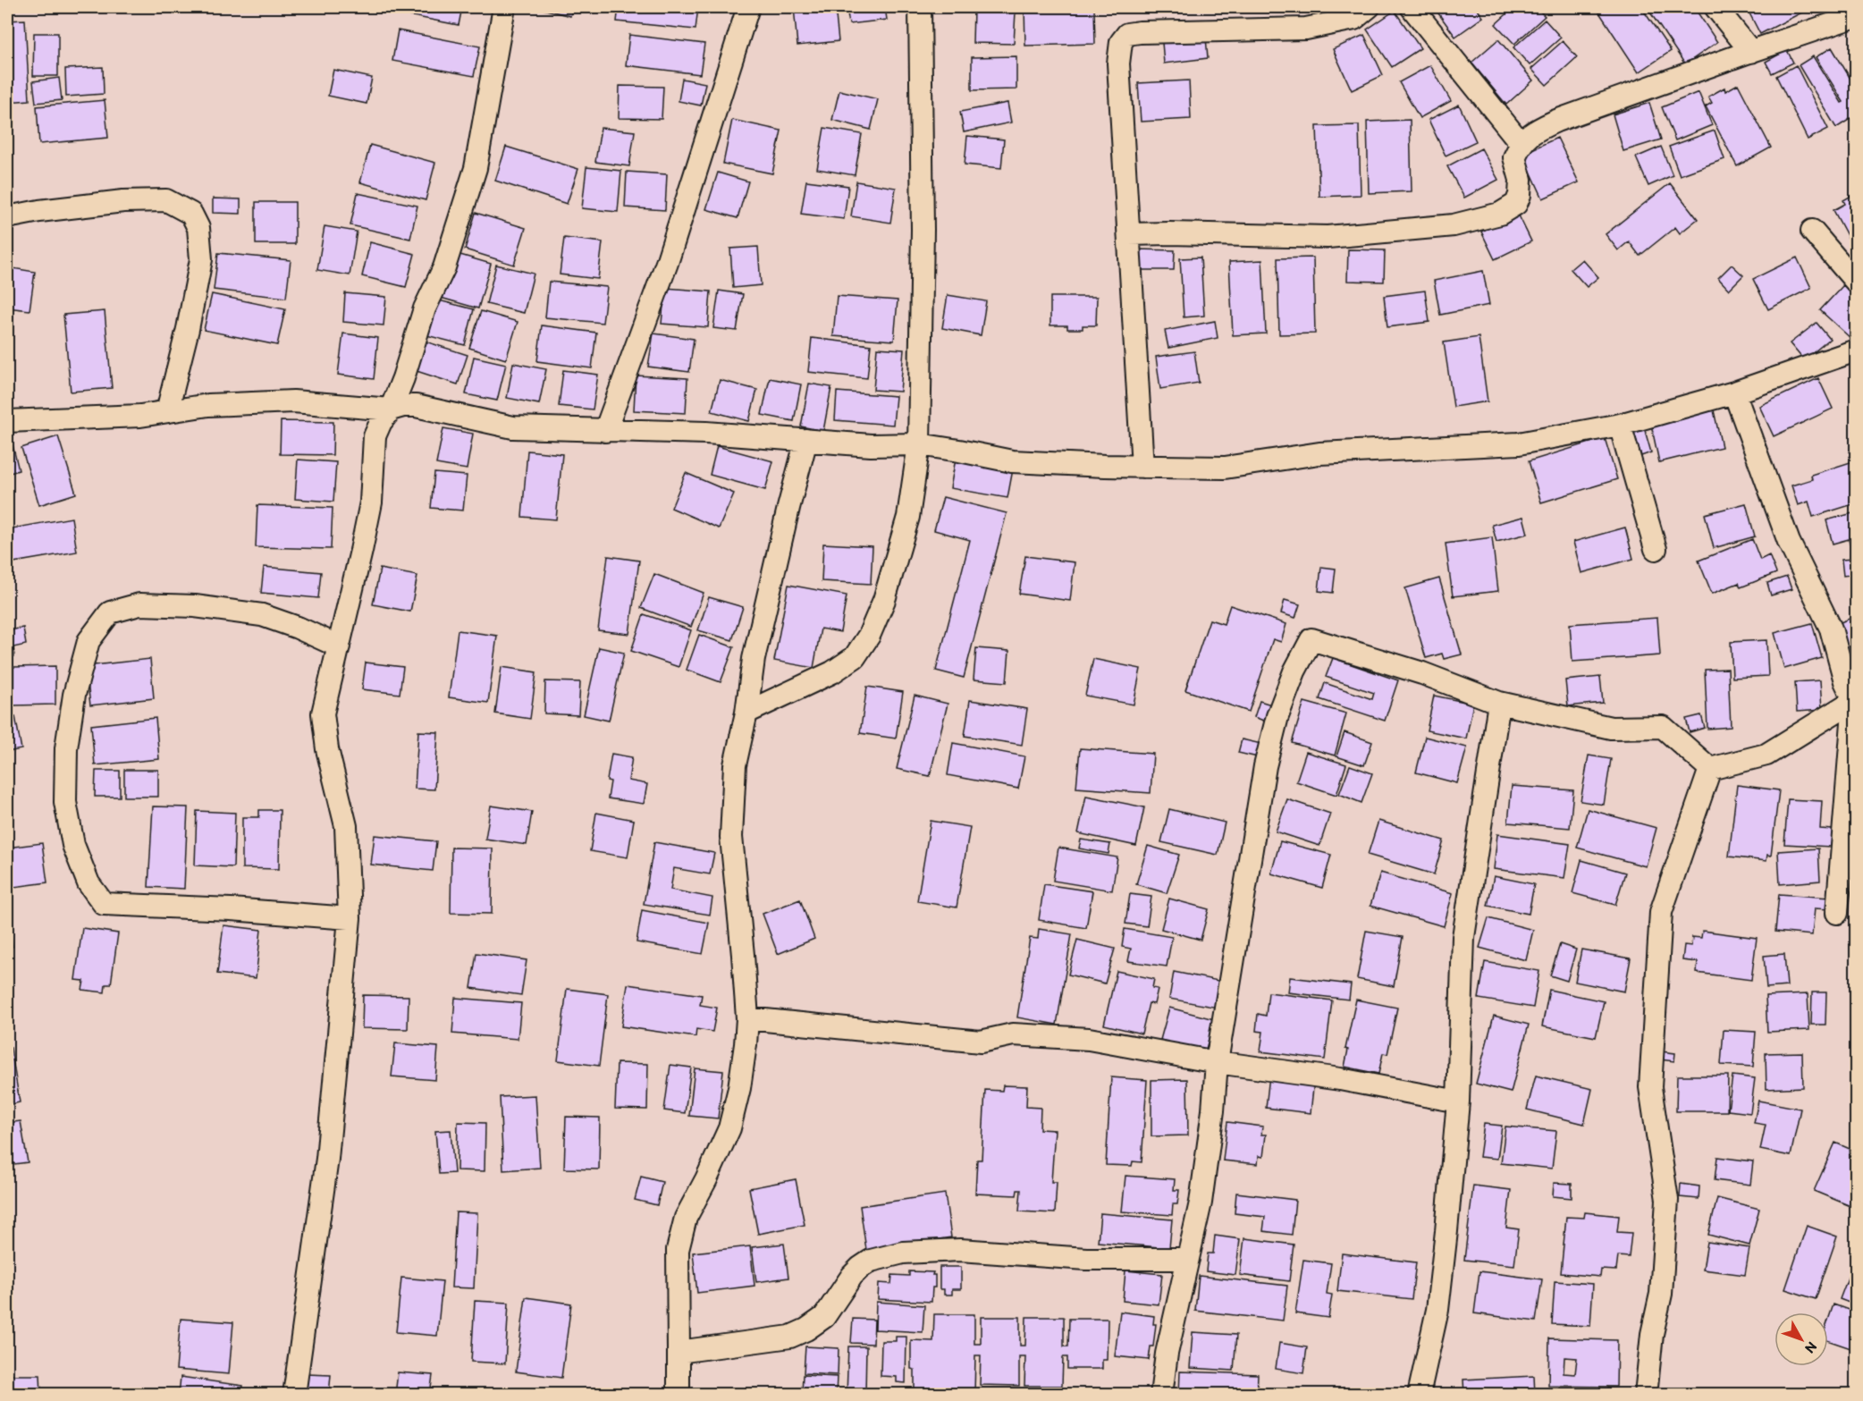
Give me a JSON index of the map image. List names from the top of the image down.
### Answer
{
  "north": "bottom right"
}
